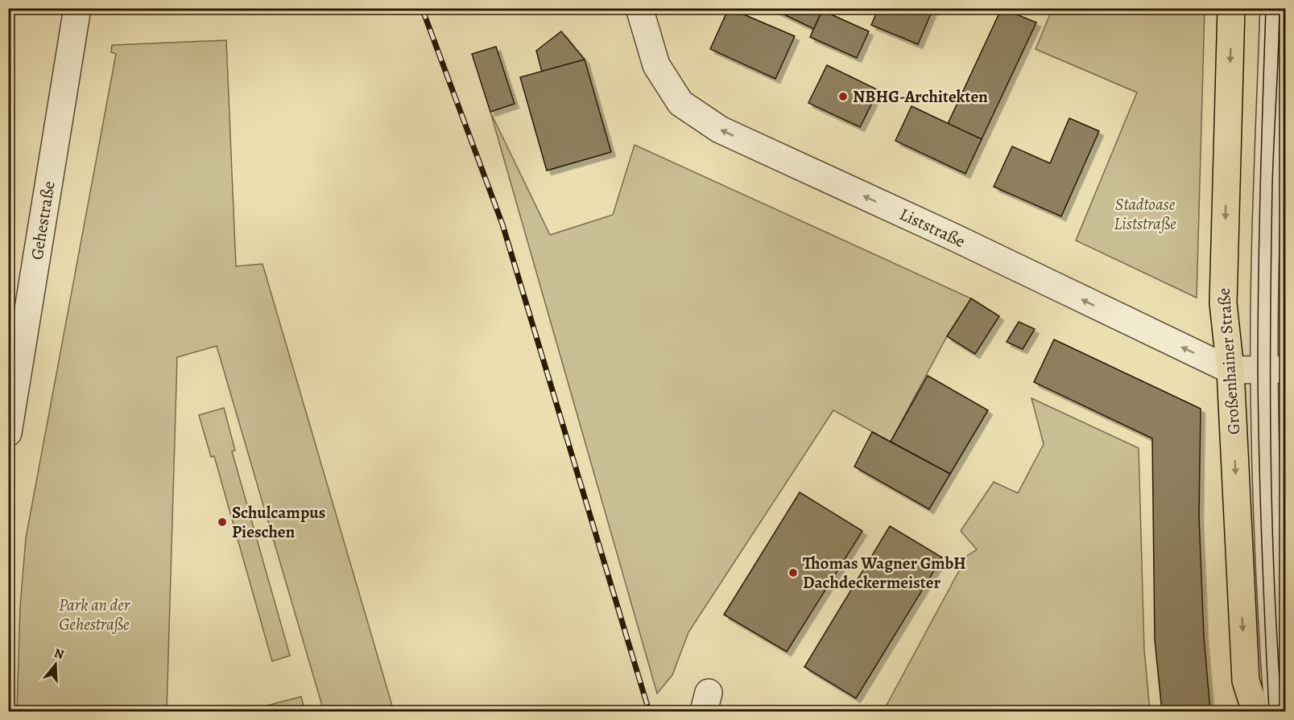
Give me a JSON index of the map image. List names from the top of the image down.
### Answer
{
  "streets": {
    "main road": ["Großenhainer Straße"],
    "street": ["Gehestraße", "Liststraße"]
  },
  "crossings": [
    ["Liststraße", "Großenhainer Straße"]
  ],
  "one_way": ["Liststraße", "Großenhainer Straße"],
  "parks": ["Stadtoase Liststraße", "Park an der Gehestraße"],
  "places": ["NBHG-Architekten", "Schulcampus Pieschen", "Thomas Wagner GmbH Dachdeckermeister"],
  "north": "top"
}
